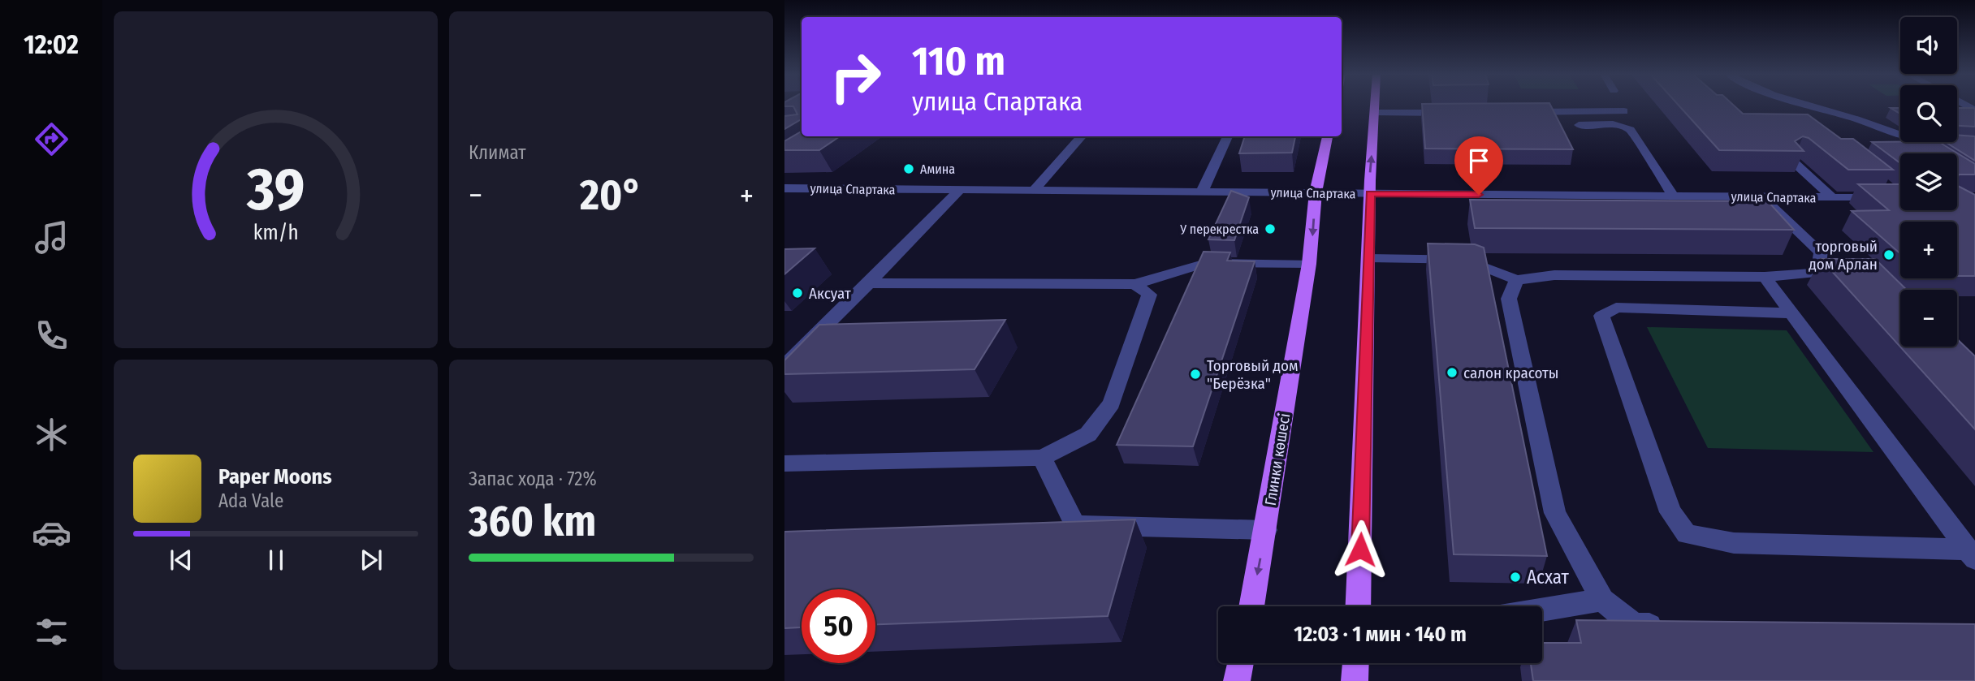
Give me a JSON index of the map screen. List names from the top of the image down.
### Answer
{
  "streets": {
    "main road": ["Глинки көшесі"],
    "street": ["улица Спартака"]
  },
  "crossings": [
    ["улица Спартака", "Глинки көшесі"]
  ],
  "places": [
    "Амина",
    "У перекрестка",
    "торговый дом Арлан",
    "Аксуат",
    "салон красоты",
    "Торговый дом \"Берёзка\"",
    "Асхат"
  ],
  "page": {
    "tabs": "12:02",
    "tile": [
      "Климат",
      ["Запас хода · 72%", "360 km"]
    ],
    "map_buttons": ["+", "−"],
    "turn": ["110 m", "улица Спартака"],
    "heat": ["−", "20°", "+"],
    "song": ["Paper Moons", "Ada Vale"],
    "limit": "50",
    "trip": "12:03 · 1 мин · 140 m",
    "gauge": ["39", "km/h"]
  }
}
